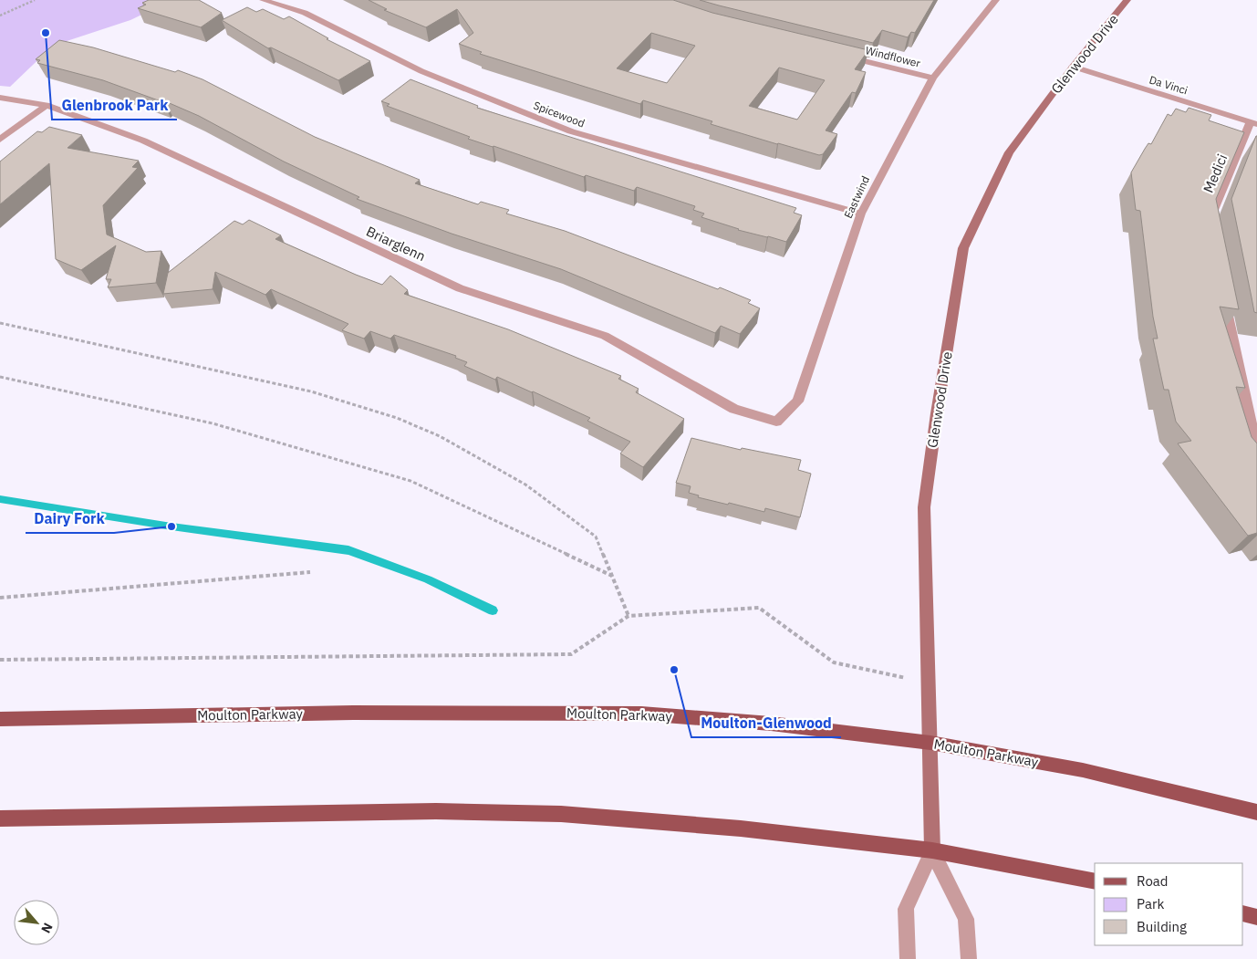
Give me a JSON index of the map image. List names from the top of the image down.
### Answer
{
  "streets": {
    "main road": ["Glenwood Drive", "Moulton Parkway"],
    "street": [
      "Windflower",
      "Da Vinci",
      "Spicewood",
      "Medici",
      "Eastwind",
      "Briarglenn"
    ]
  },
  "crossings": [
    ["Glenwood Drive", "Da Vinci"],
    ["Glenwood Drive", "Moulton Parkway"],
    ["Windflower", "Eastwind"],
    ["Da Vinci", "Medici"],
    ["Spicewood", "Eastwind"],
    ["Eastwind", "Briarglenn"]
  ],
  "places": ["Glenbrook Park", "Dairy Fork", "Moulton-Glenwood"],
  "legend": ["Road", "Park", "Building"],
  "north": "bottom right"
}
